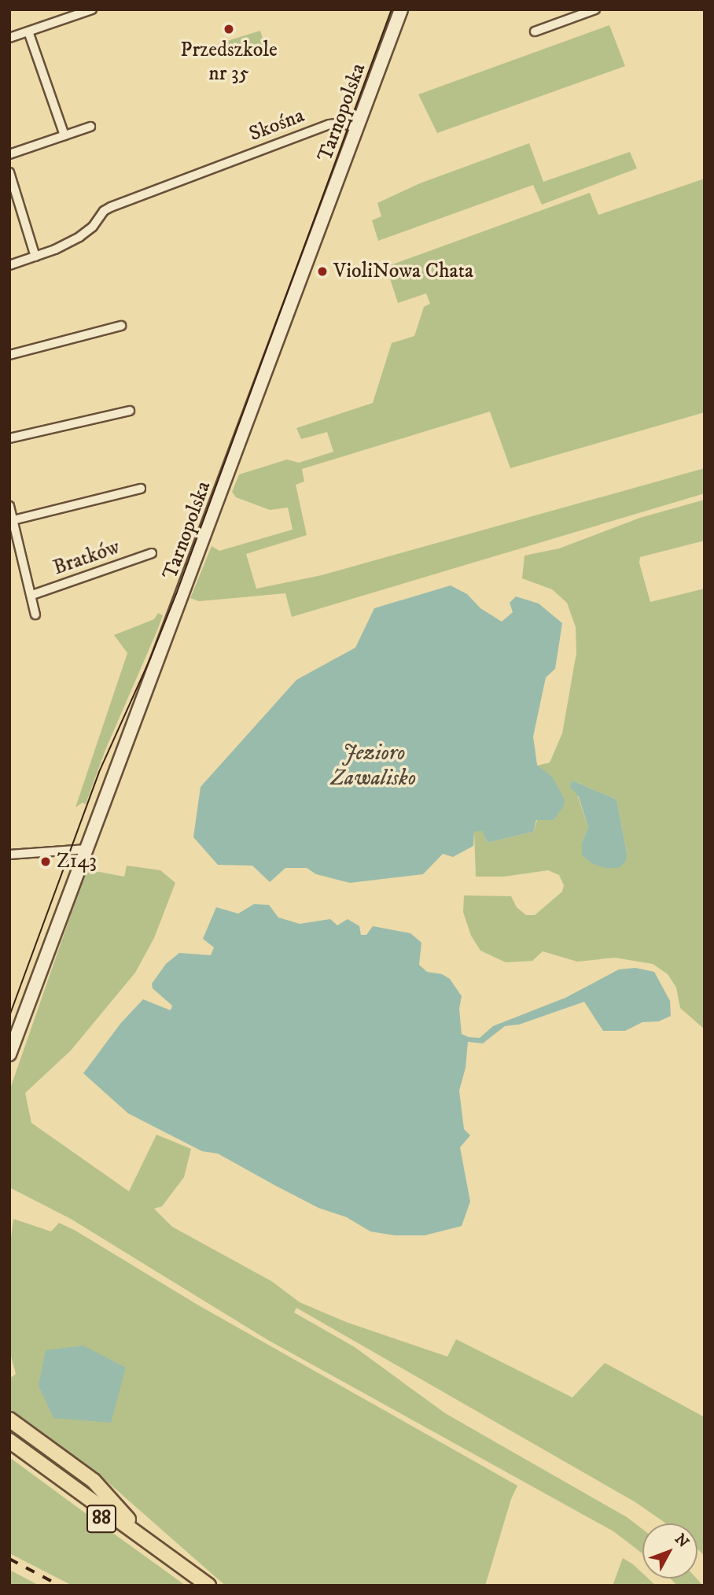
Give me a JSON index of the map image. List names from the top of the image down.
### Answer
{
  "streets": {
    "main road": ["Tarnopolska", "88"],
    "street": ["Skośna", "Bratków"]
  },
  "crossings": [
    ["Tarnopolska", "Skośna"]
  ],
  "water": ["Jezioro Zawalisko"],
  "places": ["Przedszkole nr 35", "VioliNowa Chata", "Z143"],
  "north": "top right"
}
